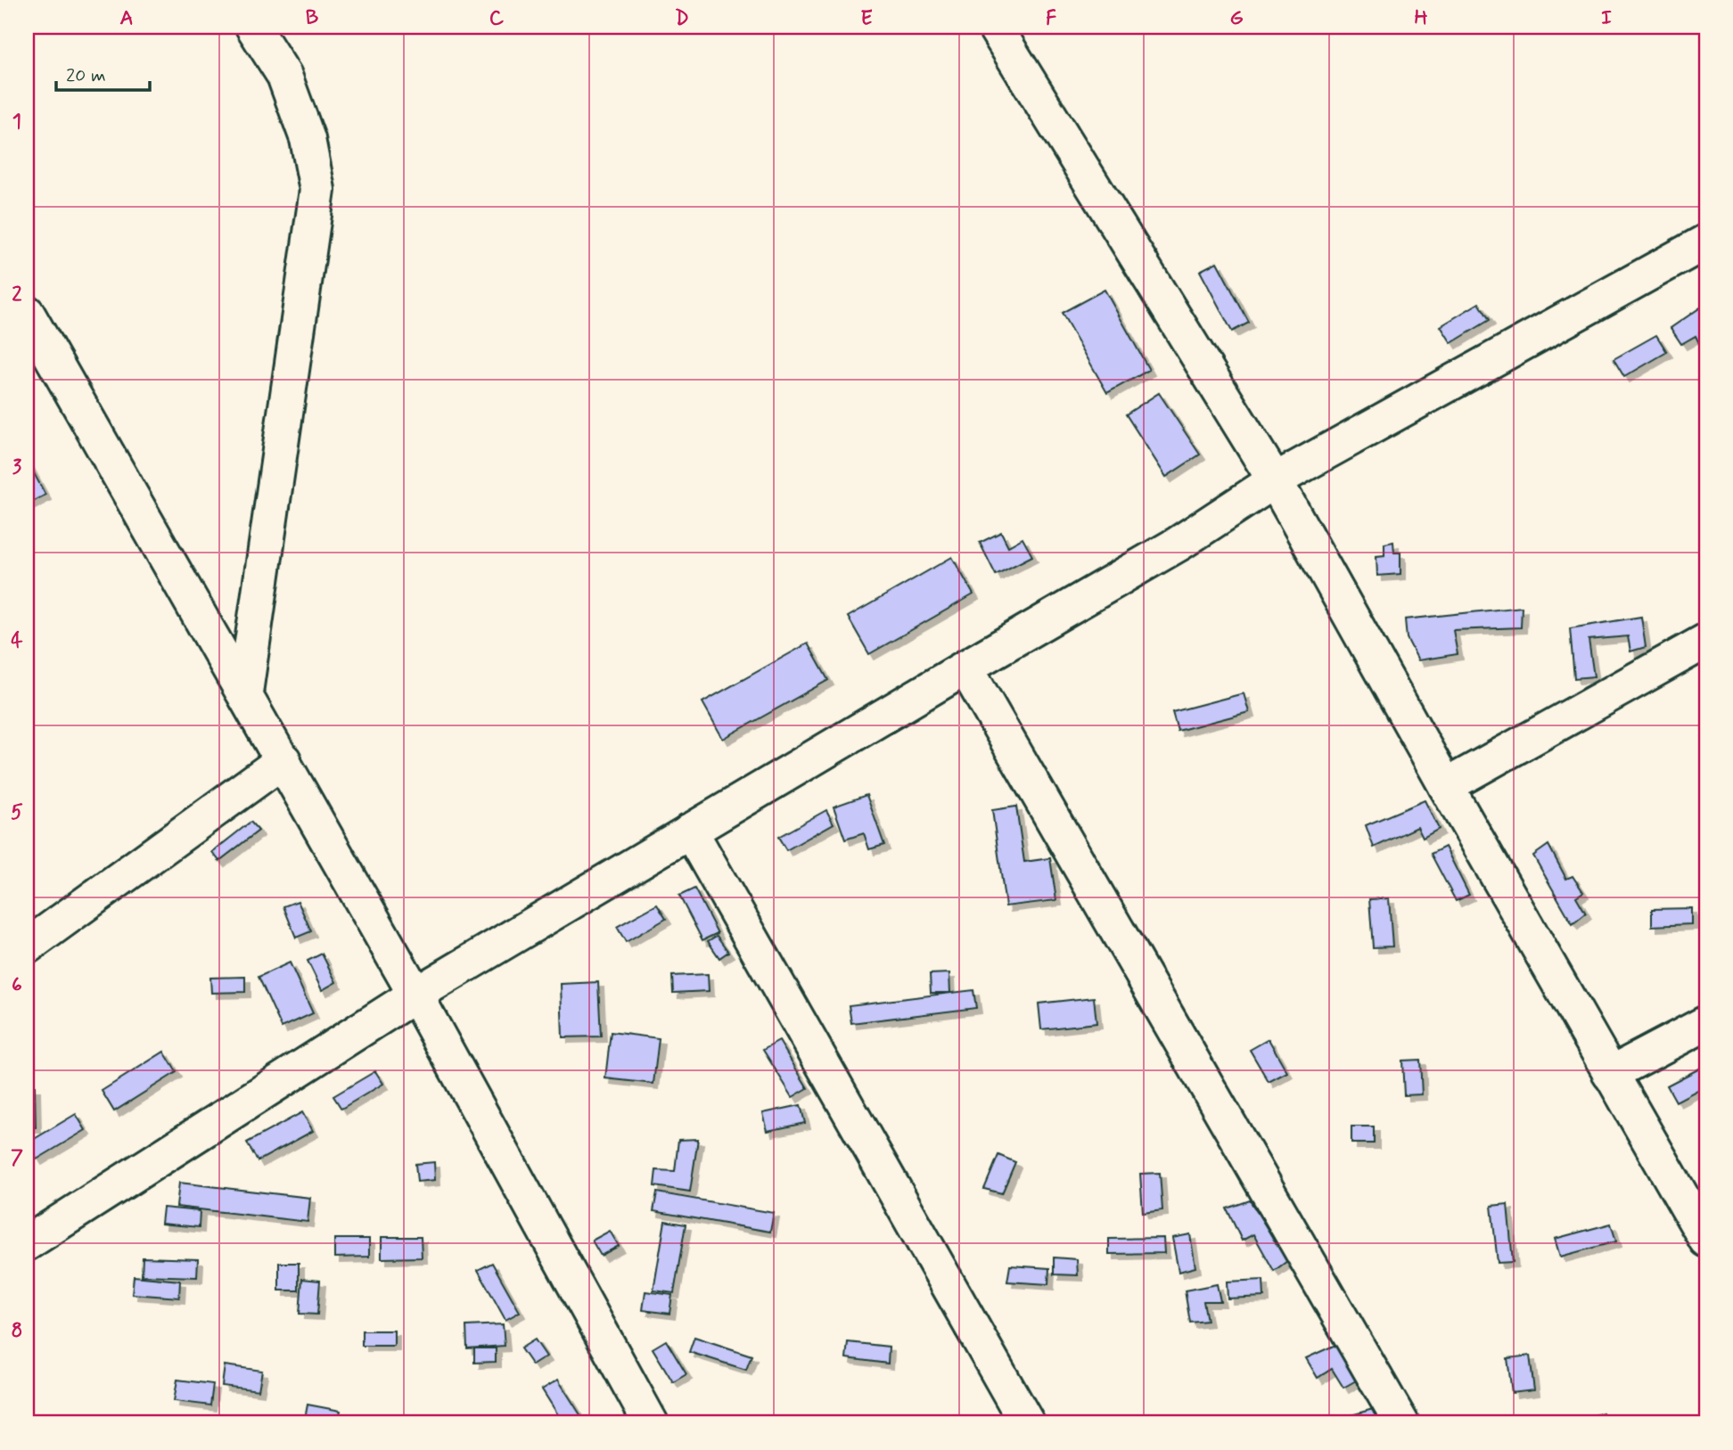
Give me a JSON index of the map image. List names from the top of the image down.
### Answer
{
  "scale_bar": "20 m",
  "grid": {
    "columns": [
      "A",
      "B",
      "C",
      "D",
      "E",
      "F",
      "G",
      "H",
      "I"
    ],
    "rows": [
      "1",
      "2",
      "3",
      "4",
      "5",
      "6",
      "7",
      "8"
    ]
  }
}
